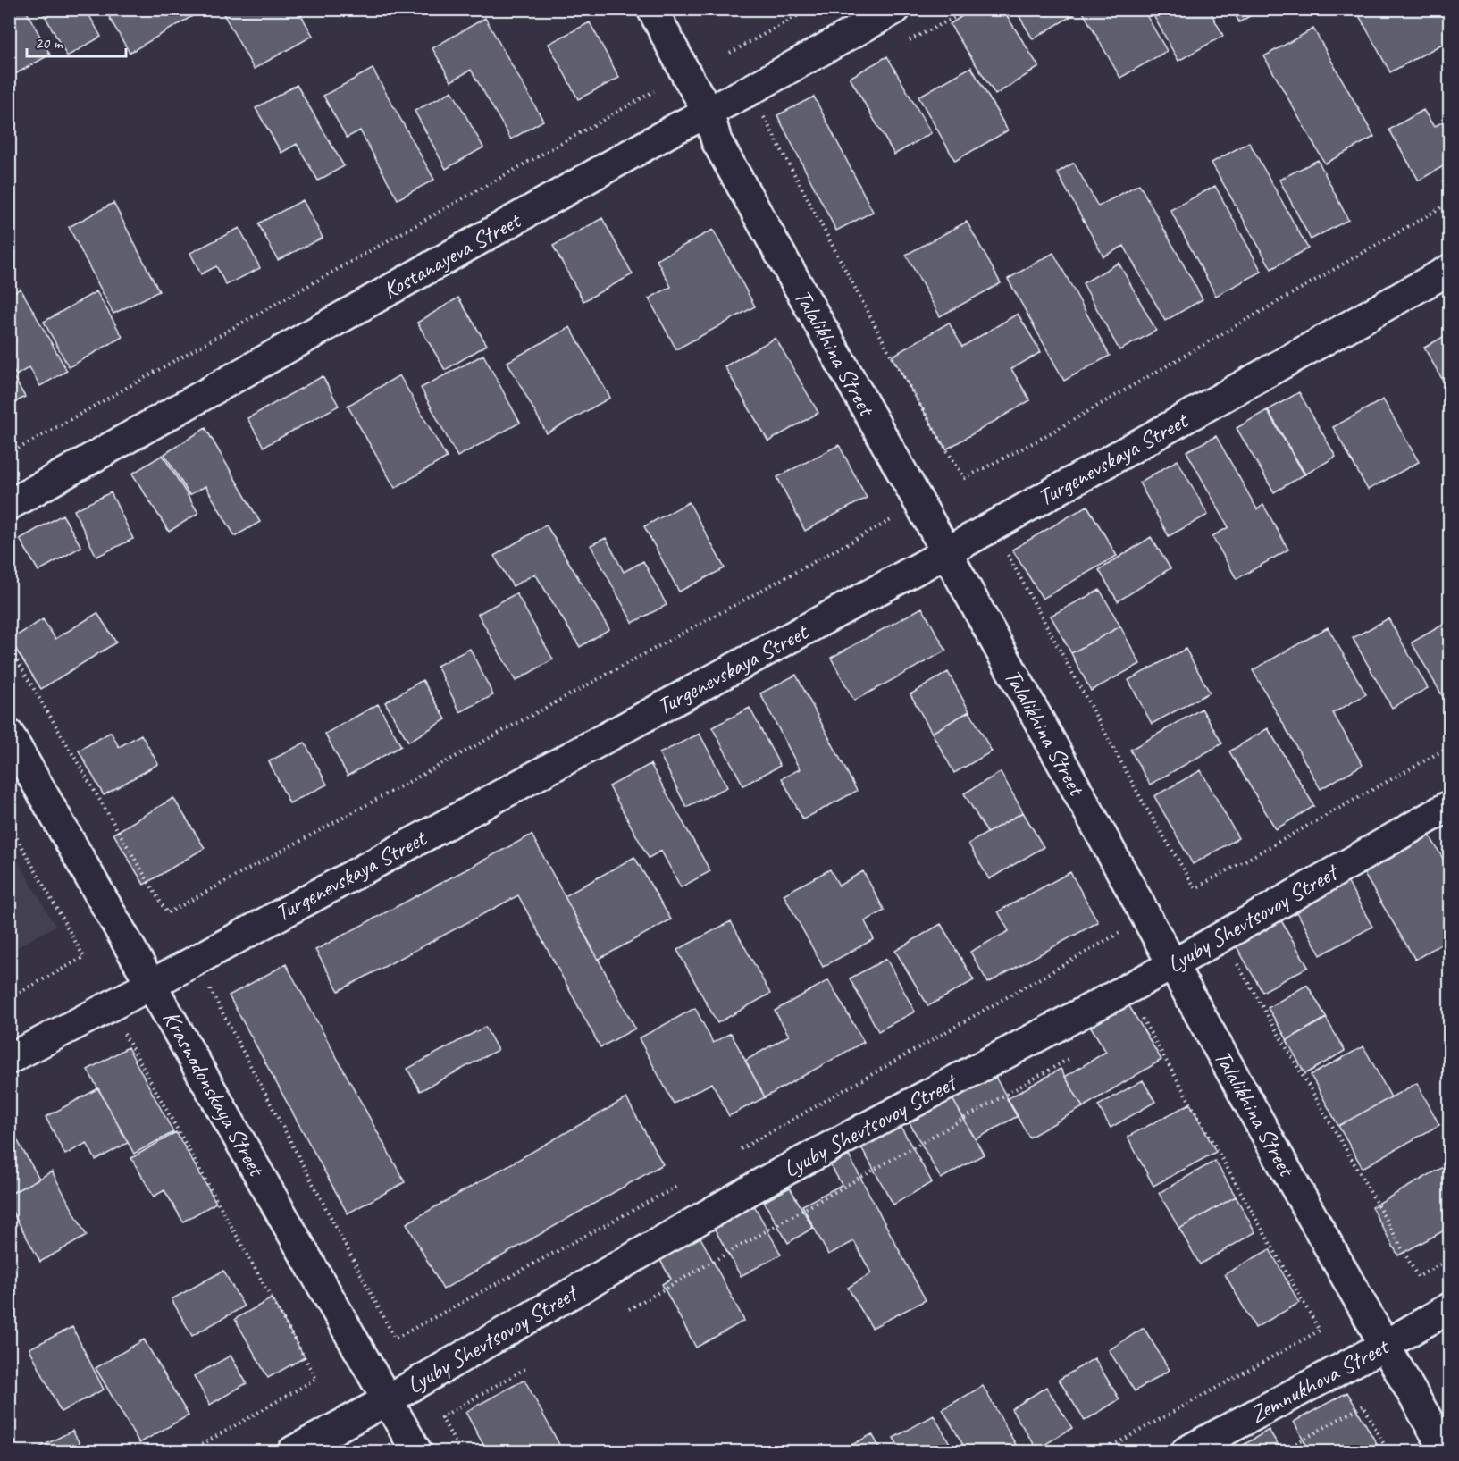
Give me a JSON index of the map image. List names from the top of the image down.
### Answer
{
  "streets": {
    "street": [
      "Kostanayeva Street",
      "Talalikhina Street",
      "Turgenevskaya Street",
      "Lyuby Shevtsovoy Street",
      "Krasnodonskaya Street",
      "Zemnukhova Street"
    ]
  },
  "crossings": [
    ["Kostanayeva Street", "Talalikhina Street"],
    ["Talalikhina Street", "Turgenevskaya Street"],
    ["Talalikhina Street", "Lyuby Shevtsovoy Street"],
    ["Talalikhina Street", "Zemnukhova Street"],
    ["Turgenevskaya Street", "Krasnodonskaya Street"],
    ["Lyuby Shevtsovoy Street", "Krasnodonskaya Street"]
  ],
  "scale_bar": "20 m"
}
